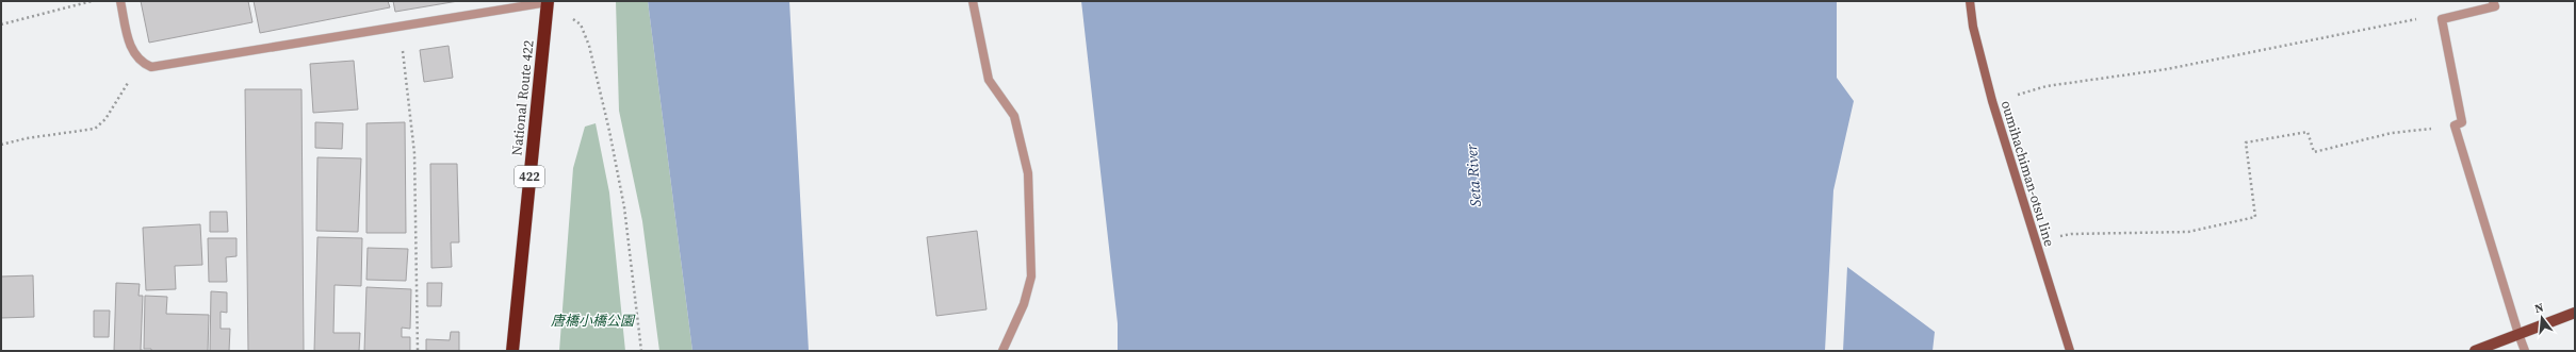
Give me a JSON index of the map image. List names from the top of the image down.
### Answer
{
  "streets": {
    "highway": ["National Route 422", "422"],
    "main road": ["oumihachiman-otsu line"]
  },
  "water": ["Seta River"],
  "parks": ["唐橋小橋公園"],
  "north": "top"
}
